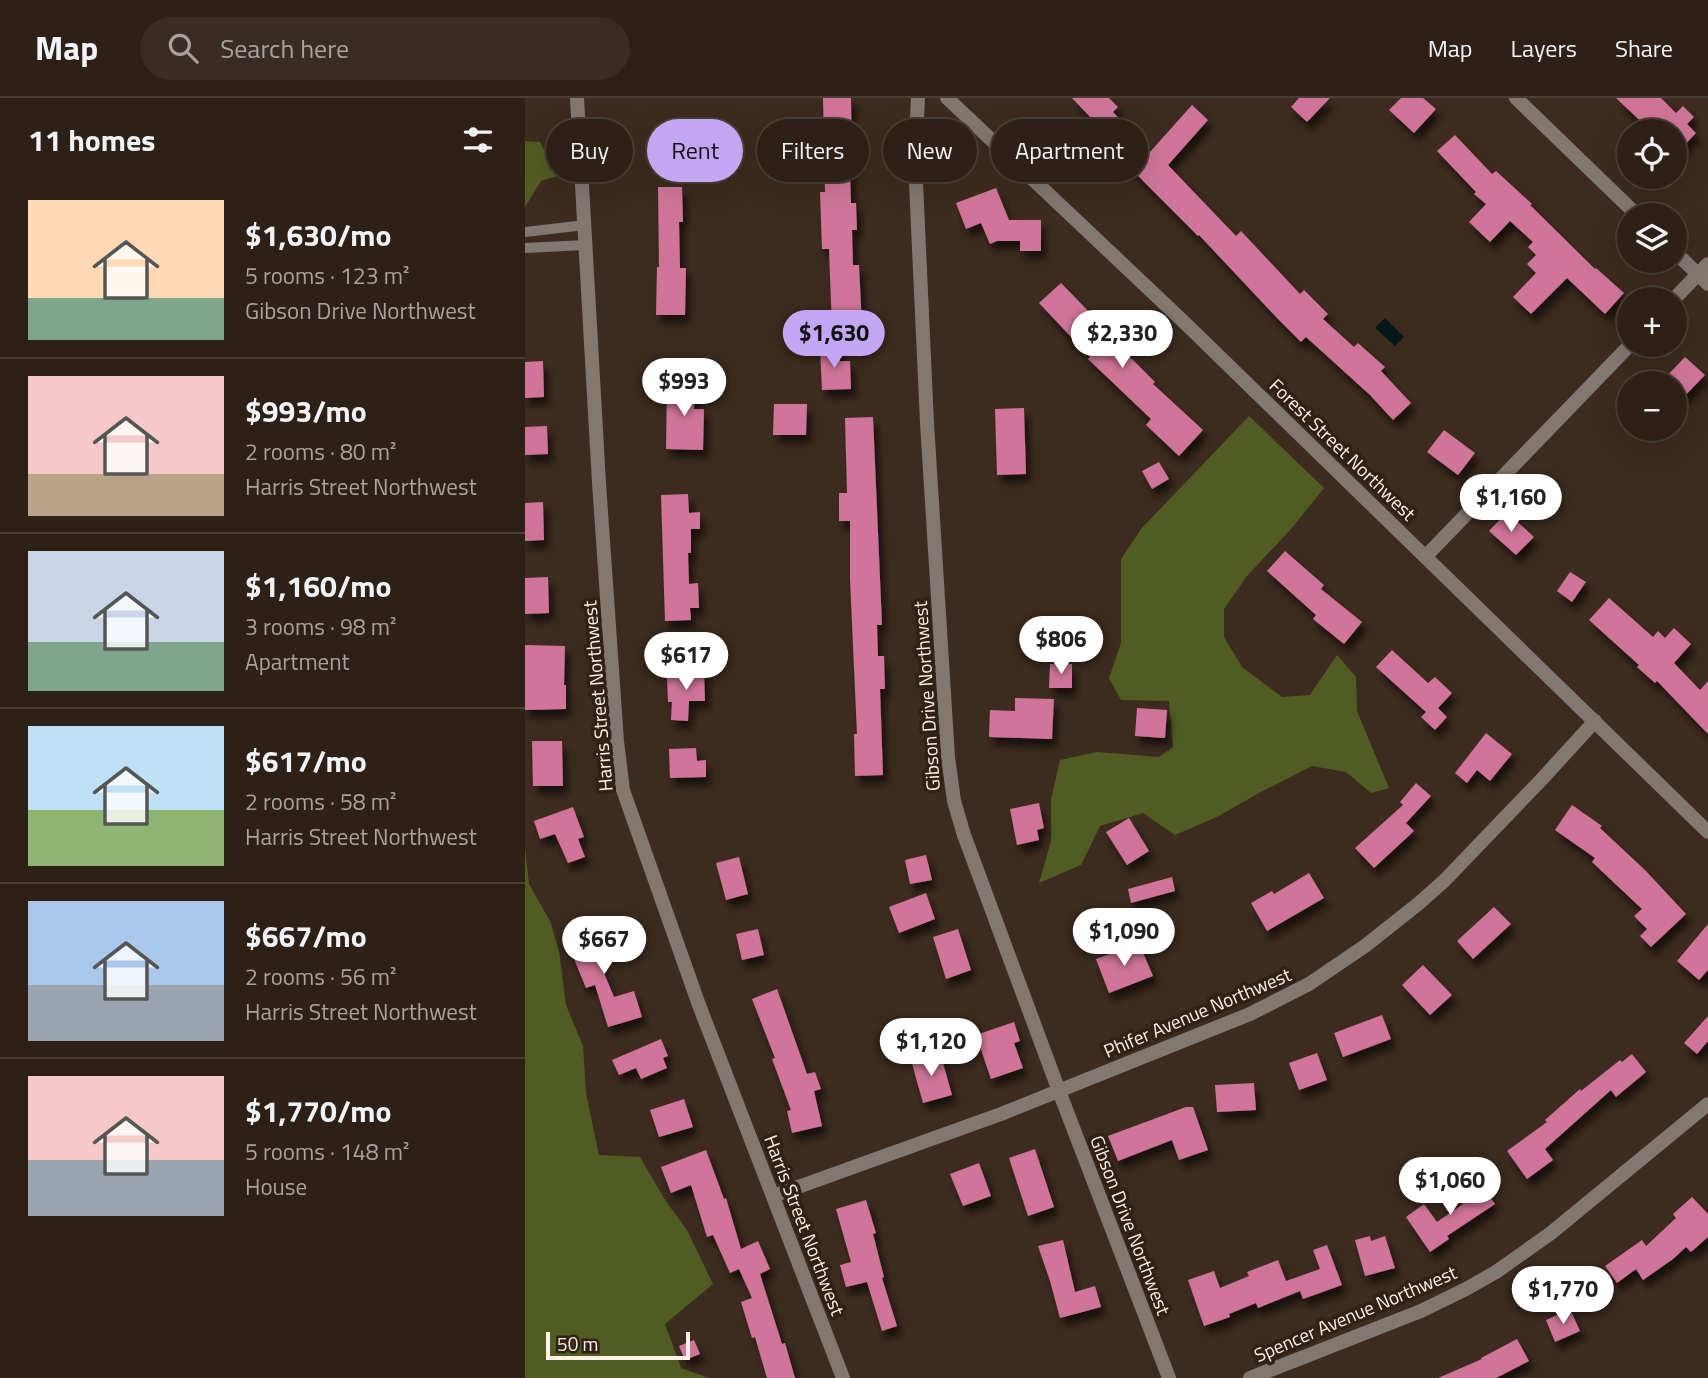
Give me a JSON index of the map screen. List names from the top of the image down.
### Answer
{
  "streets": {
    "street": [
      "Forest Street Northwest",
      "Harris Street Northwest",
      "Gibson Drive Northwest",
      "Phifer Avenue Northwest",
      "Spencer Avenue Northwest"
    ]
  },
  "crossings": [
    ["Forest Street Northwest", "Phifer Avenue Northwest"],
    ["Harris Street Northwest", "Phifer Avenue Northwest"],
    ["Gibson Drive Northwest", "Phifer Avenue Northwest"]
  ],
  "scale_bar": "50 m",
  "page": {
    "header": "Map",
    "search": "Search here",
    "nav": ["Map", "Layers", "Share"],
    "heading": "11 homes",
    "map_buttons": ["+", "−"],
    "chip": [
      "Buy",
      "Rent",
      "Filters",
      "New",
      "Apartment"
    ],
    "list": [
      {
        "name": "$1,630/mo",
        "note": "5 rooms · 123 m² · Gibson Drive Northwest"
      },
      {
        "name": "$993/mo",
        "note": "2 rooms · 80 m² · Harris Street Northwest"
      },
      {
        "name": "$1,160/mo",
        "note": "3 rooms · 98 m² · Apartment"
      },
      {
        "name": "$617/mo",
        "note": "2 rooms · 58 m² · Harris Street Northwest"
      },
      {
        "name": "$667/mo",
        "note": "2 rooms · 56 m² · Harris Street Northwest"
      },
      {
        "name": "$1,770/mo",
        "note": "5 rooms · 148 m² · House"
      }
    ],
    "price": [
      "$1,630",
      "$2,330",
      "$993",
      "$1,160",
      "$806",
      "$617",
      "$1,090",
      "$667",
      "$1,120",
      "$1,060",
      "$1,770"
    ],
    "scale": "50 m"
  }
}
